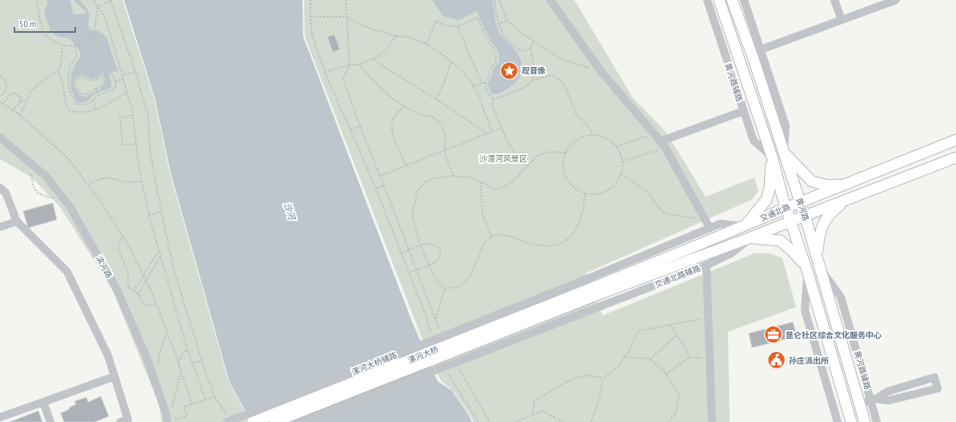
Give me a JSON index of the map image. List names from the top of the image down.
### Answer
{
  "streets": {
    "main road": ["黄河路", "交通北路", "漯河大桥"],
    "street": [
      "黄河路辅路",
      "滨河路",
      "交通北路辅路",
      "漯河大桥辅路"
    ]
  },
  "crossings": [
    ["黄河路辅路", "黄河路"],
    ["黄河路", "交通北路"],
    ["交通北路", "交通北路辅路"],
    ["交通北路", "漯河大桥"],
    ["交通北路", "漯河大桥辅路"],
    ["漯河大桥", "漯河大桥辅路"]
  ],
  "water": ["沙河"],
  "parks": ["沙澧河风景区"],
  "places": {
    "place": ["观音像"],
    "office": ["昆仑社区综合文化服务中心"],
    "public building": ["孙庄派出所"]
  },
  "scale_bar": "50 m"
}
